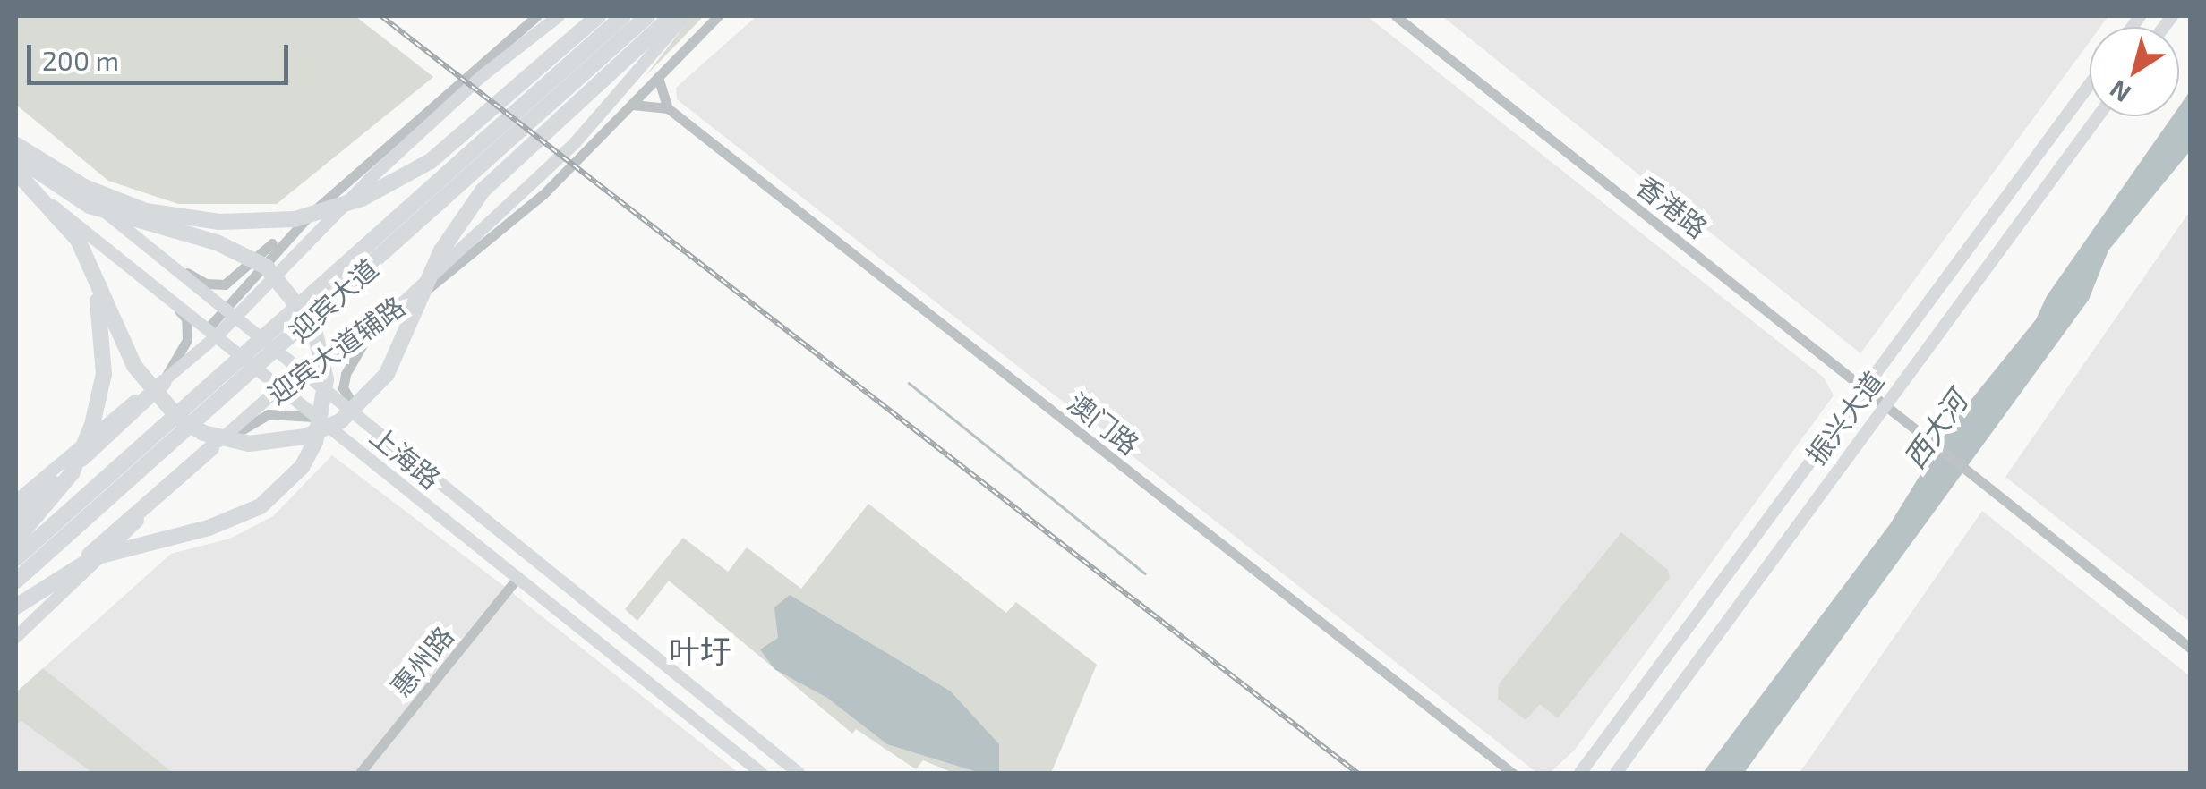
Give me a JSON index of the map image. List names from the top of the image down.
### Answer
{
  "streets": {
    "highway": ["迎宾大道"],
    "main road": ["迎宾大道辅路", "振兴大道", "上海路"],
    "street": ["香港路", "澳门路", "惠州路"]
  },
  "crossings": [
    ["香港路", "振兴大道"],
    ["迎宾大道辅路", "上海路"],
    ["上海路", "惠州路"]
  ],
  "districts": ["叶圩"],
  "water": ["西大河"],
  "scale_bar": "200 m",
  "north": "bottom left"
}
